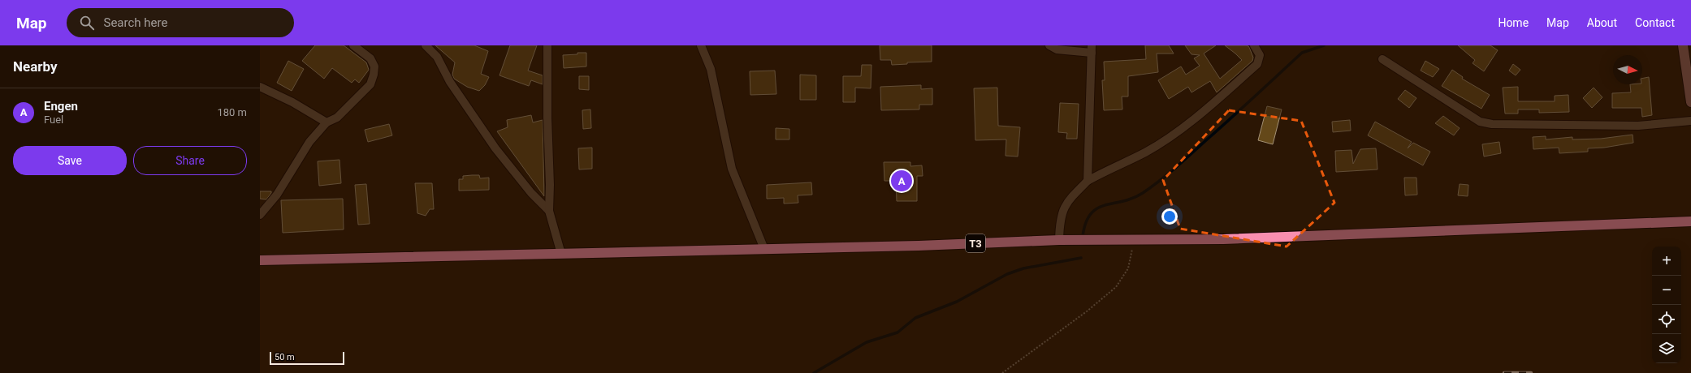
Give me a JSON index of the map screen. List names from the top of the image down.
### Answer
{
  "streets": {
    "highway": ["T3"]
  },
  "scale_bar": "50 m",
  "north": "right",
  "page": {
    "header": "Map",
    "search": "Search here",
    "nav": [
      "Home",
      "Map",
      "About",
      "Contact"
    ],
    "heading": "Nearby",
    "list": [
      {
        "mark": "A",
        "name": "Engen",
        "note": "Fuel",
        "value": "180 m"
      }
    ],
    "buttons": ["Save", "Share"],
    "pins": "A",
    "map_buttons": ["+", "−"],
    "scale": "50 m"
  }
}
